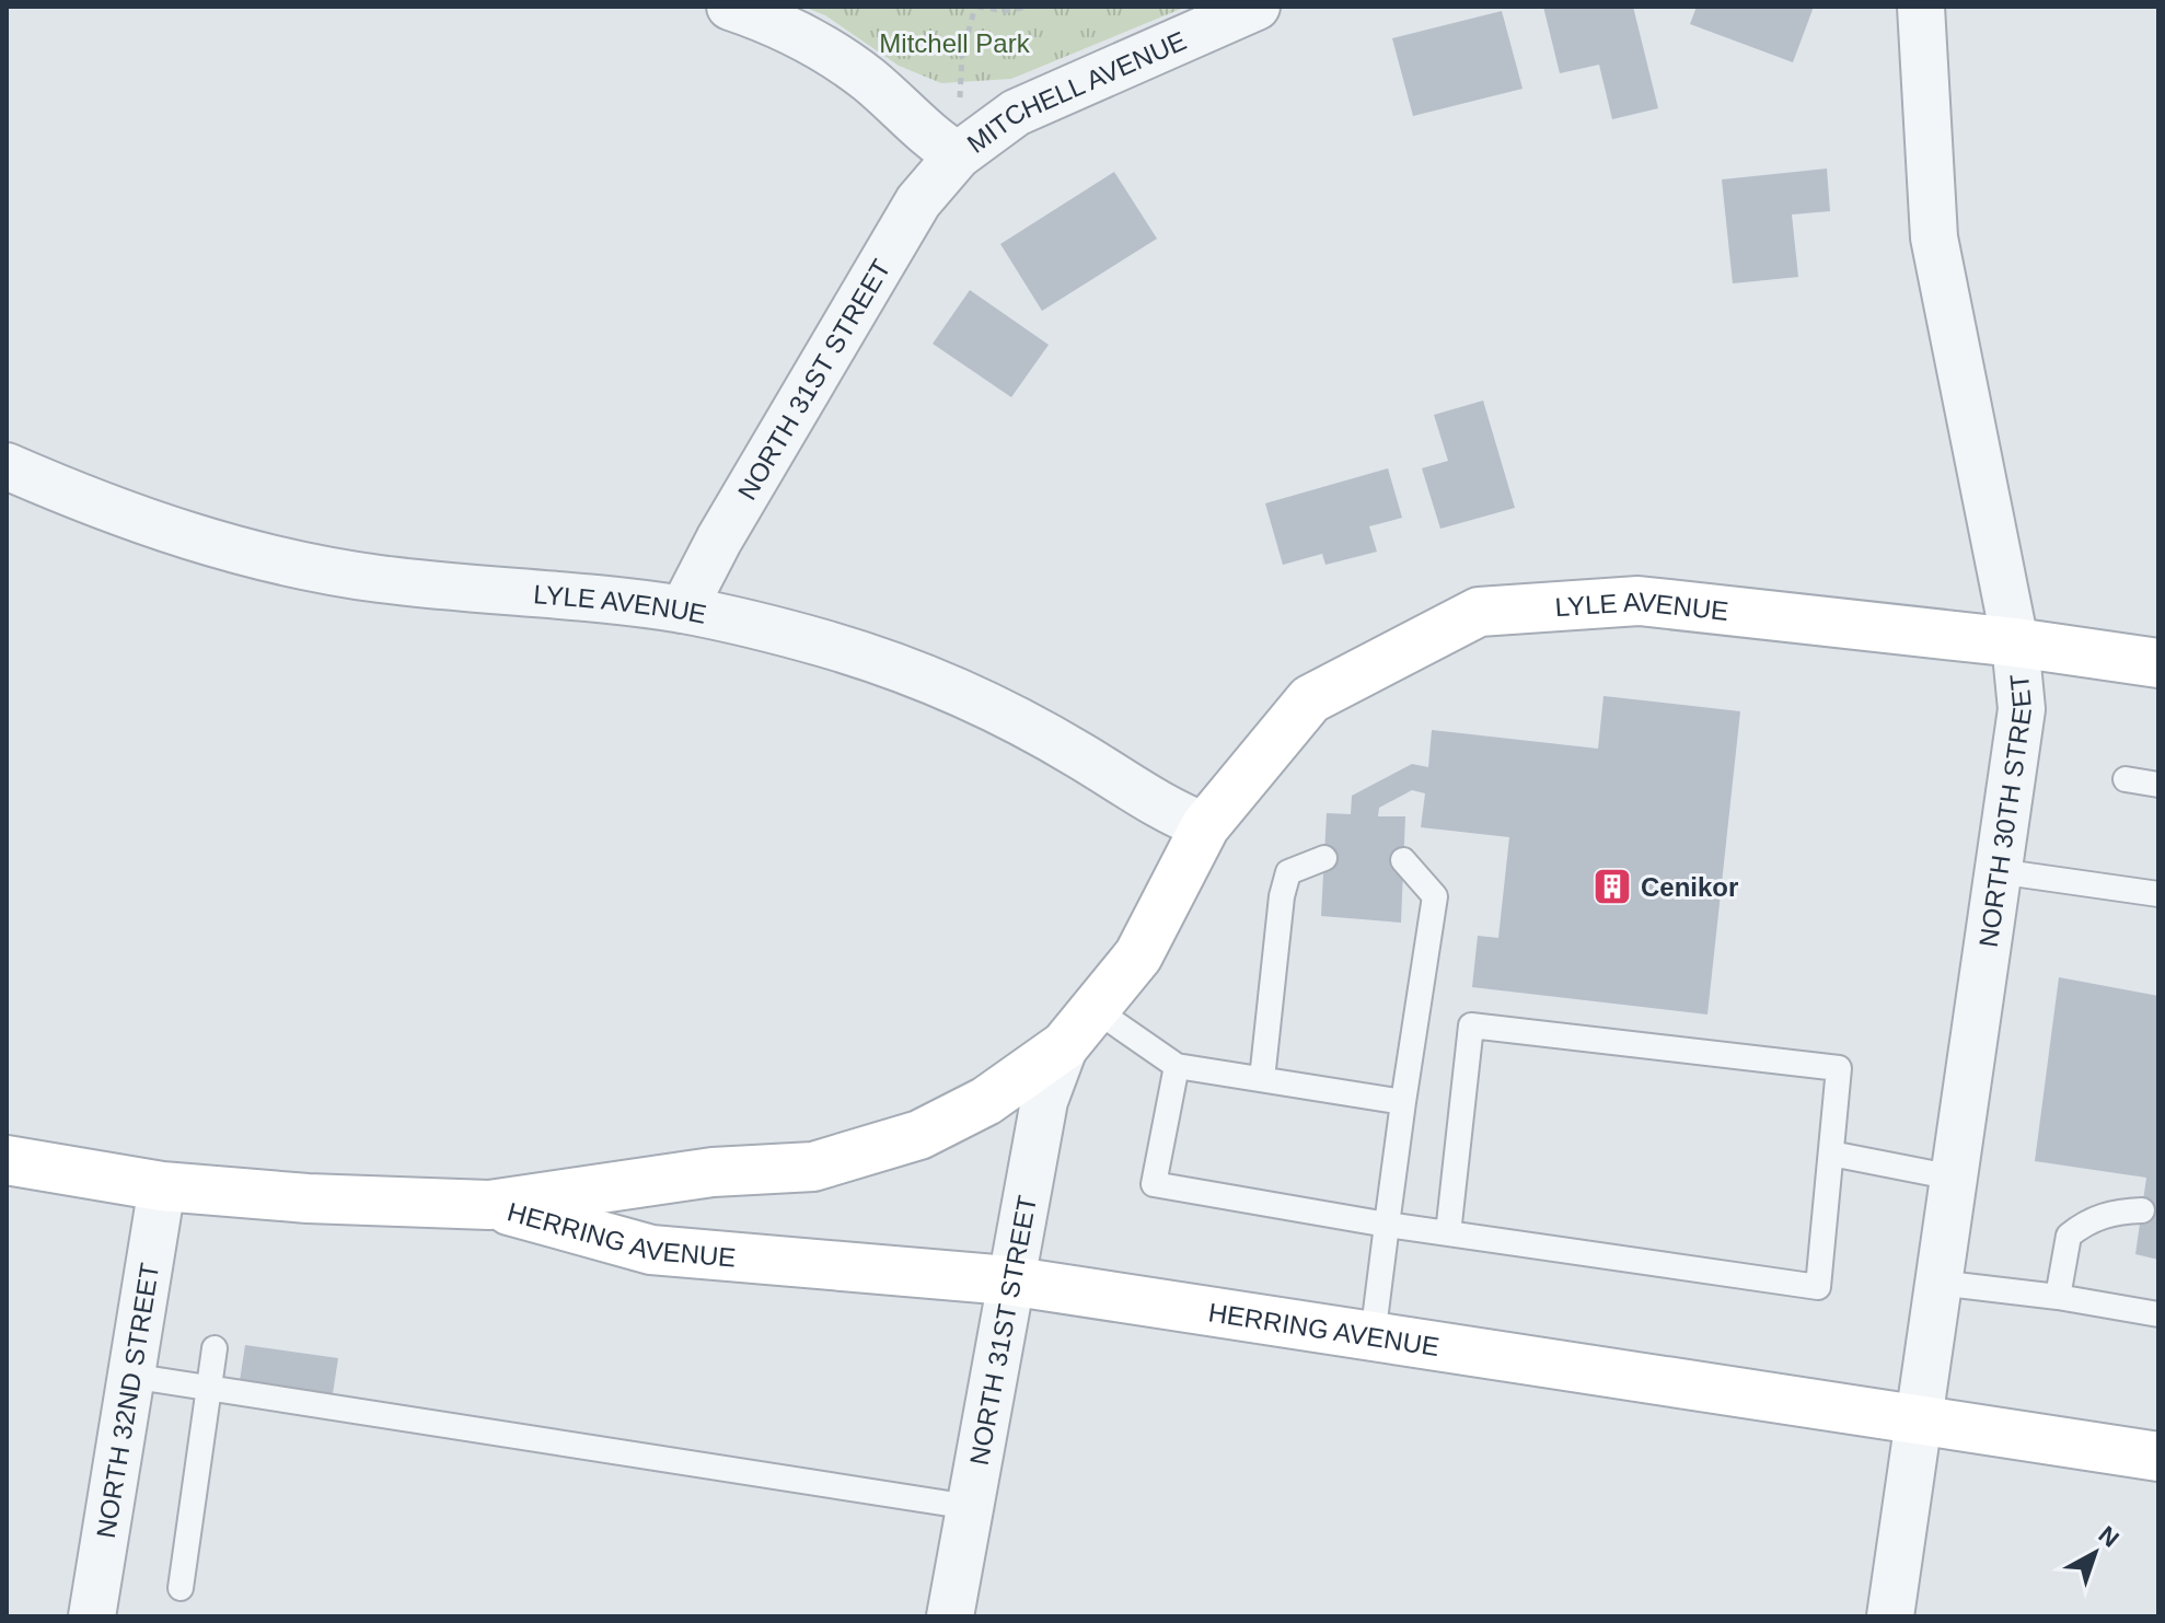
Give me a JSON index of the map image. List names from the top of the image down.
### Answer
{
  "streets": {
    "main road": ["LYLE AVENUE", "HERRING AVENUE"],
    "street": [
      "MITCHELL AVENUE",
      "NORTH 31ST STREET",
      "NORTH 30TH STREET",
      "NORTH 32ND STREET"
    ]
  },
  "crossings": [
    ["MITCHELL AVENUE", "NORTH 31ST STREET"],
    ["NORTH 31ST STREET", "LYLE AVENUE"],
    ["NORTH 31ST STREET", "HERRING AVENUE"],
    ["LYLE AVENUE", "NORTH 30TH STREET"],
    ["LYLE AVENUE", "HERRING AVENUE"],
    ["NORTH 30TH STREET", "HERRING AVENUE"],
    ["HERRING AVENUE", "NORTH 32ND STREET"]
  ],
  "parks": ["Mitchell Park"],
  "places": {
    "building": ["Cenikor"]
  },
  "north": "top right"
}
